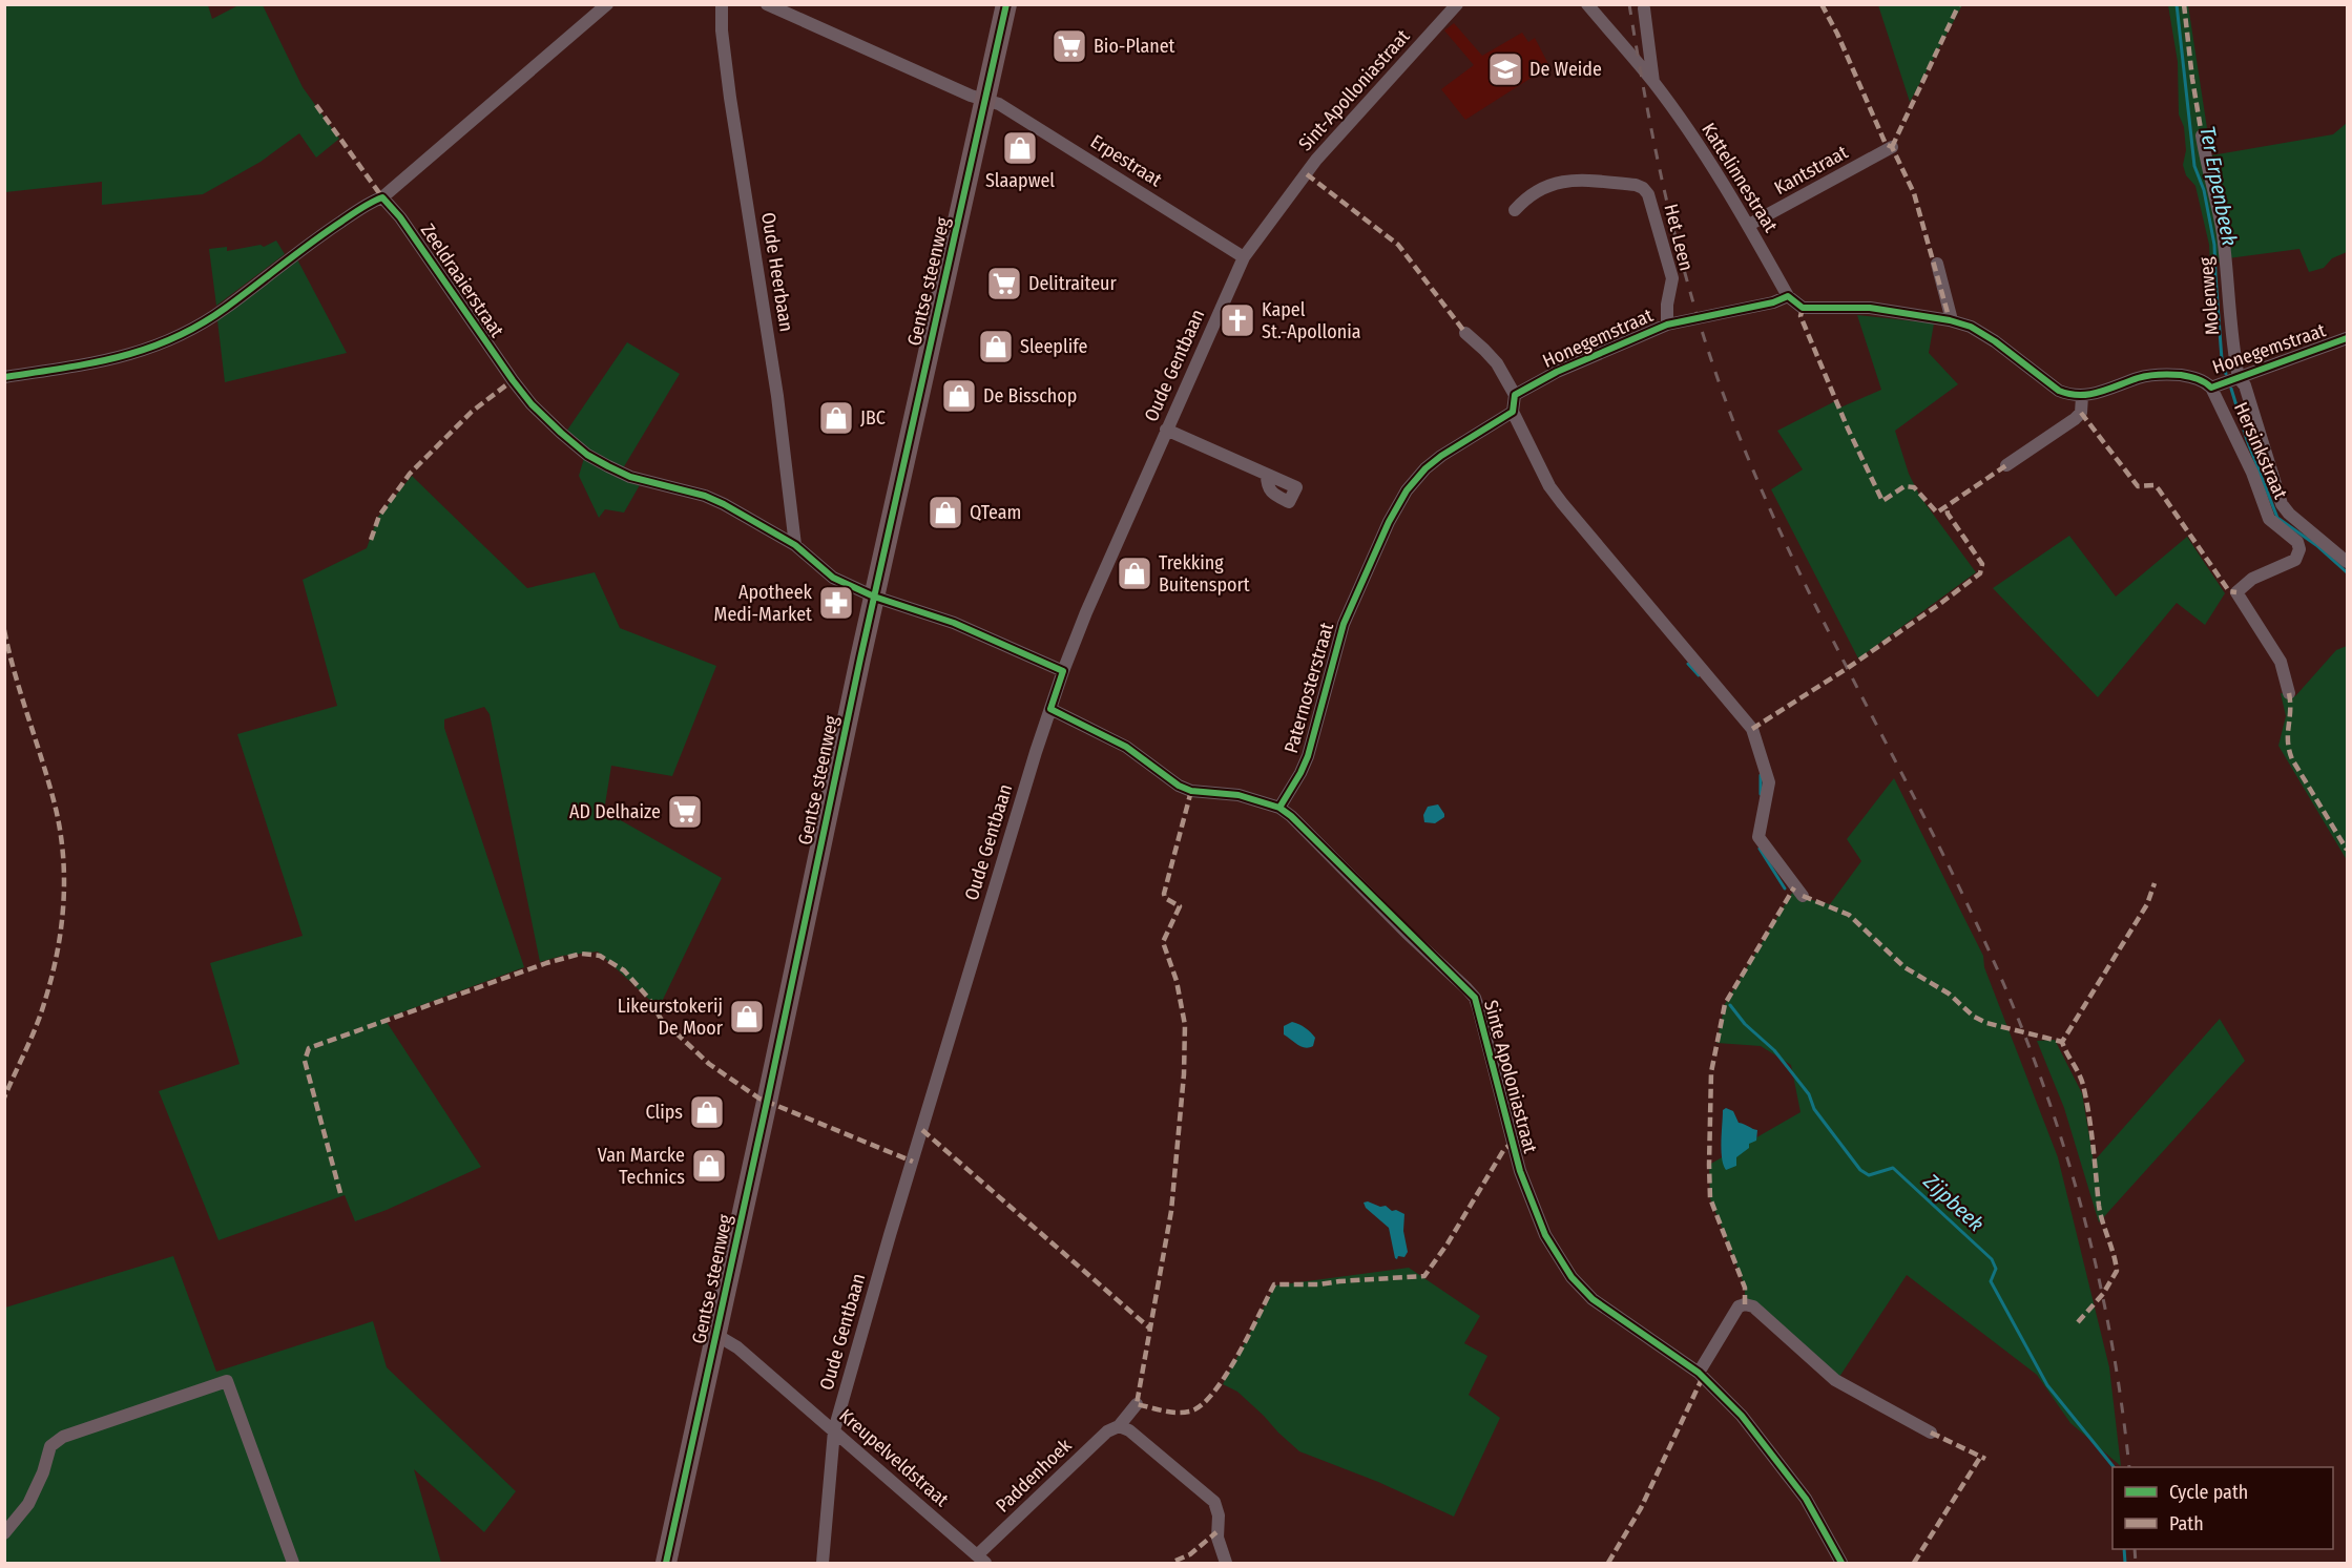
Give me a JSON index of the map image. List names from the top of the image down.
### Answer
{
  "streets": {
    "main road": ["Gentse steenweg"],
    "street": [
      "Sint-Apolloniastraat",
      "Erpestraat",
      "Kantstraat",
      "Kattelinnestraat",
      "Het Leen",
      "Oude Heerbaan",
      "Zeeldraaierstraat",
      "Molenweg",
      "Honegemstraat",
      "Oude Gentbaan",
      "Hersinkstraat",
      "Paternosterstraat",
      "Sinte Apoloniastraat",
      "Kreupelveldstraat",
      "Paddenhoek"
    ]
  },
  "crossings": [
    ["Sint-Apolloniastraat", "Oude Gentbaan"],
    ["Erpestraat", "Gentse steenweg"],
    ["Erpestraat", "Oude Gentbaan"],
    ["Kantstraat", "Kattelinnestraat"],
    ["Kattelinnestraat", "Honegemstraat"],
    ["Het Leen", "Honegemstraat"],
    ["Oude Heerbaan", "Zeeldraaierstraat"],
    ["Zeeldraaierstraat", "Gentse steenweg"],
    ["Gentse steenweg", "Kreupelveldstraat"],
    ["Molenweg", "Honegemstraat"],
    ["Honegemstraat", "Hersinkstraat"],
    ["Oude Gentbaan", "Sinte Apoloniastraat"],
    ["Oude Gentbaan", "Kreupelveldstraat"],
    ["Paternosterstraat", "Sinte Apoloniastraat"],
    ["Kreupelveldstraat", "Paddenhoek"]
  ],
  "water": ["Ter Erpenbeek", "Zijpbeek"],
  "places": {
    "supermarket": ["Bio-Planet", "Delitraiteur", "AD Delhaize"],
    "school or university": ["De Weide"],
    "shop": [
      "Slaapwel",
      "Sleeplife",
      "De Bisschop",
      "JBC",
      "QTeam",
      "Trekking Buitensport",
      "Likeurstokerij De Moor",
      "Clips",
      "Van Marcke Technics"
    ],
    "church": ["Kapel St.-Apollonia"],
    "pharmacy": ["Apotheek Medi-Market"]
  },
  "legend": ["Cycle path", "Path"]
}
